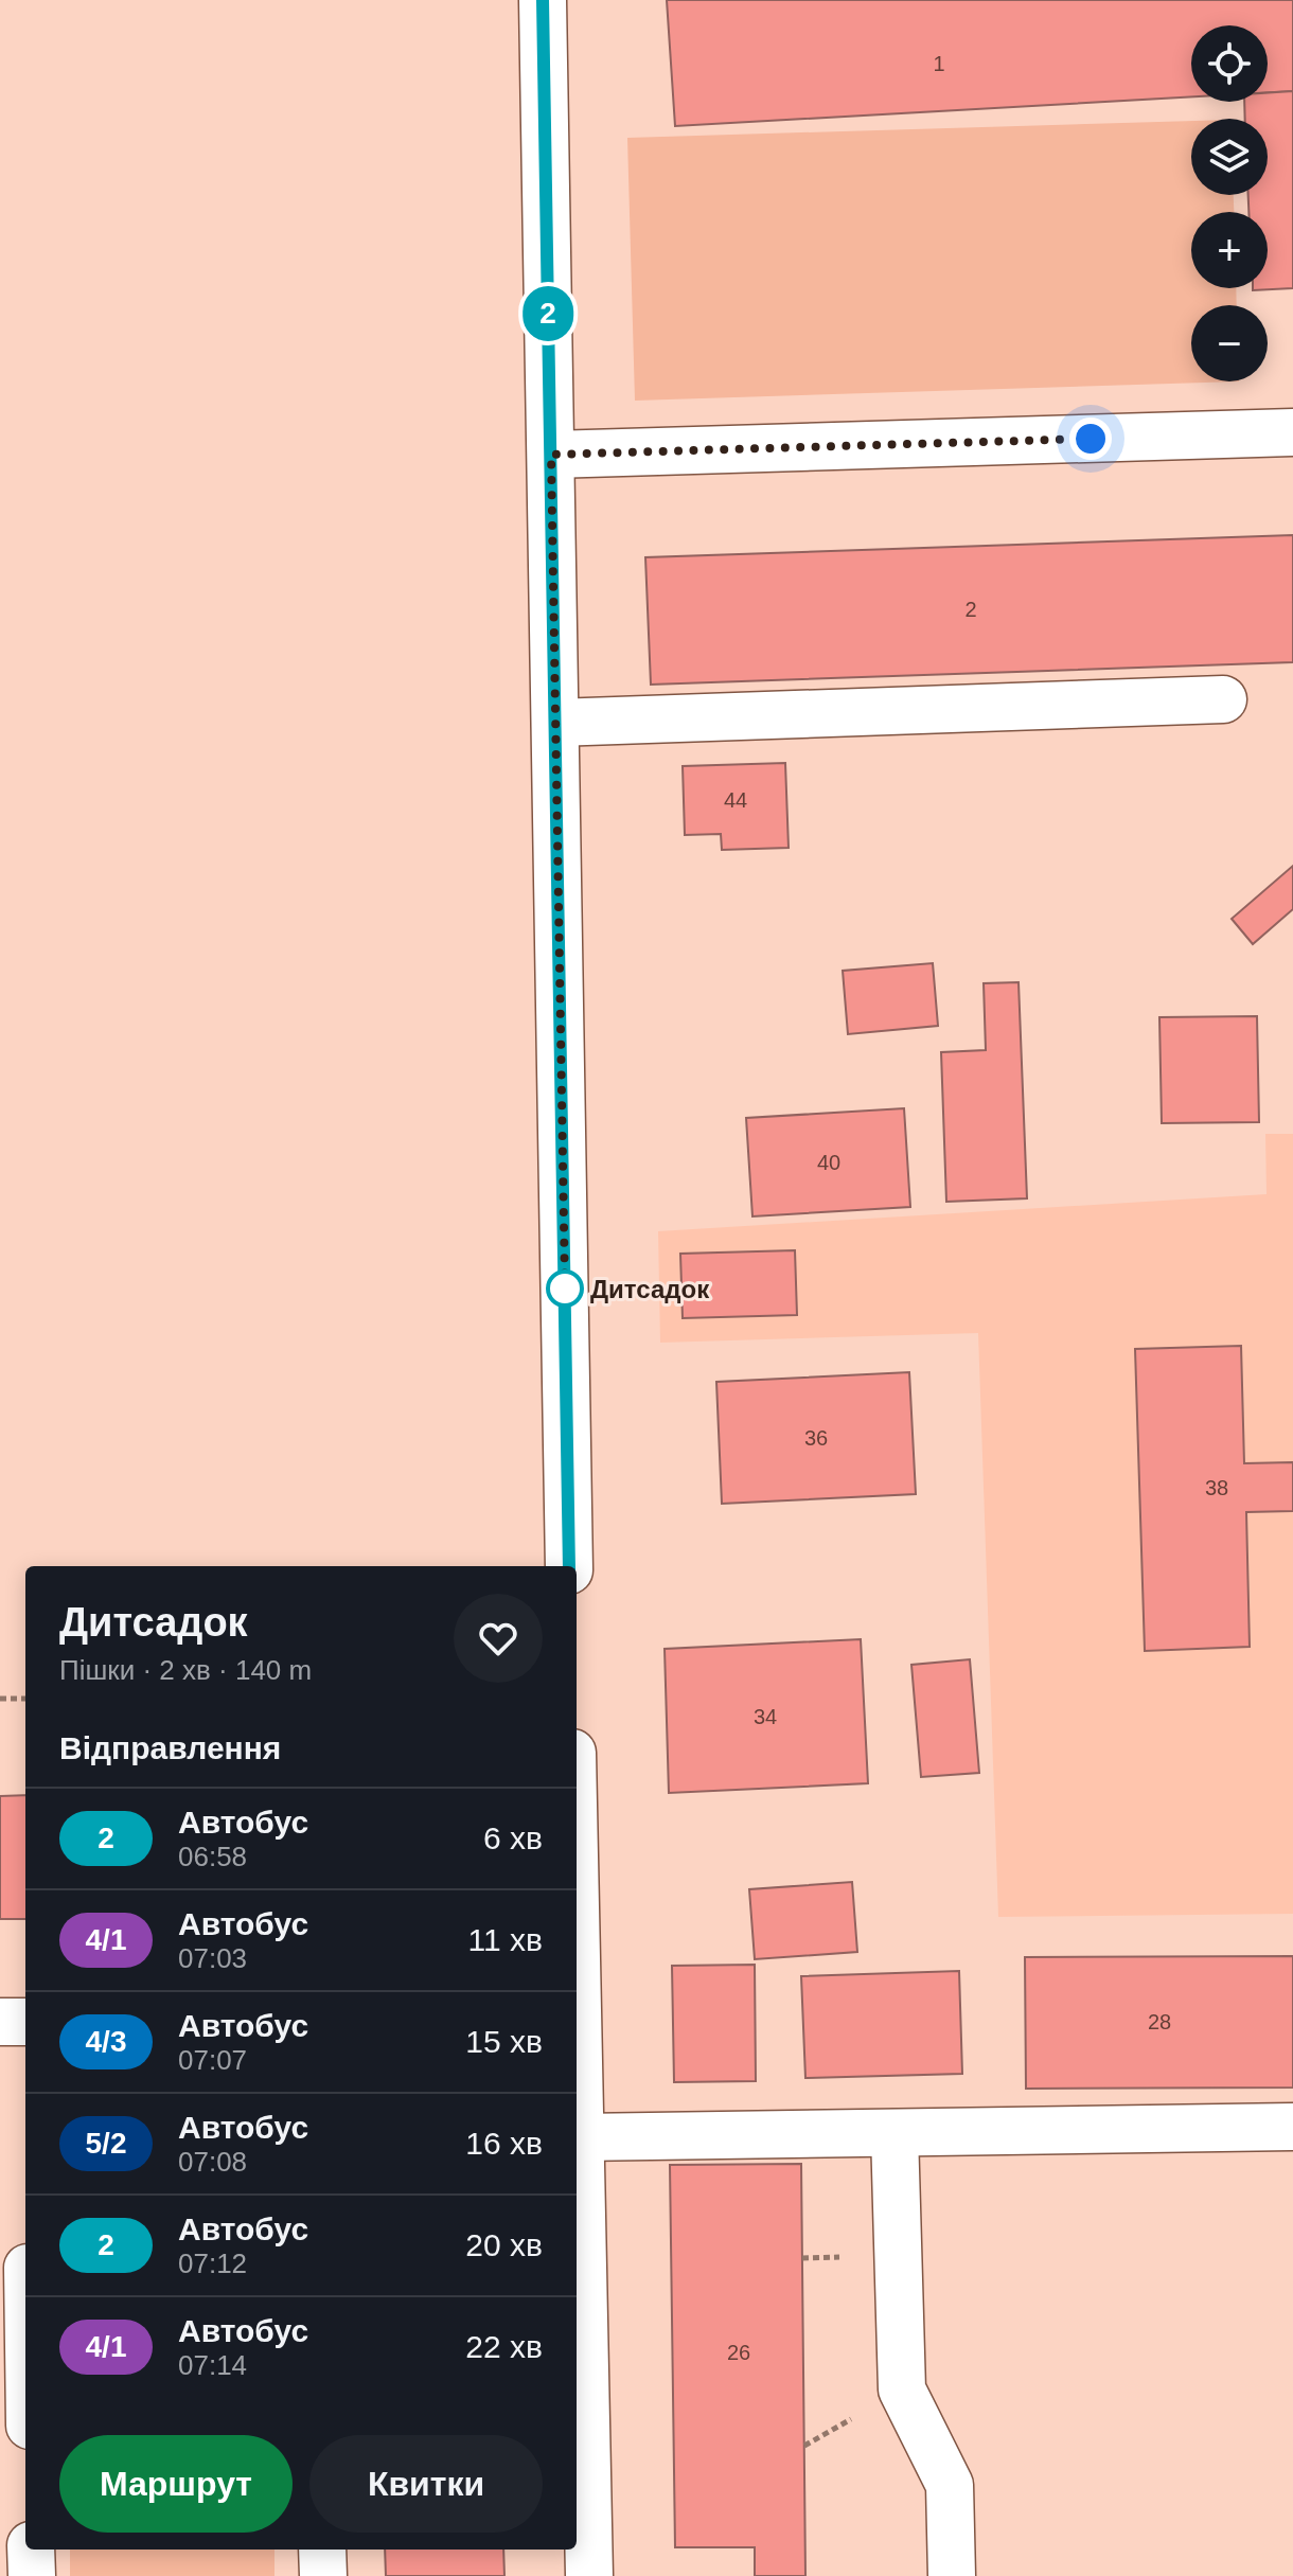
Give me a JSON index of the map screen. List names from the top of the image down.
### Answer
{
  "places": ["Дитсадок"],
  "lines": ["bus line 2"],
  "house_numbers": [
    "1",
    "2",
    "44",
    "40",
    "36",
    "38",
    "34",
    "28",
    "26"
  ],
  "page": {
    "on_map": "2",
    "map_buttons": ["+", "−"],
    "heading": [
      ["Дитсадок", "Пішки · 2 хв · 140 m"],
      "Відправлення"
    ],
    "list": [
      {
        "mark": "2",
        "name": "Автобус",
        "note": "06:58",
        "value": "6 хв"
      },
      {
        "mark": "4/1",
        "name": "Автобус",
        "note": "07:03",
        "value": "11 хв"
      },
      {
        "mark": "4/3",
        "name": "Автобус",
        "note": "07:07",
        "value": "15 хв"
      },
      {
        "mark": "5/2",
        "name": "Автобус",
        "note": "07:08",
        "value": "16 хв"
      },
      {
        "mark": "2",
        "name": "Автобус",
        "note": "07:12",
        "value": "20 хв"
      },
      {
        "mark": "4/1",
        "name": "Автобус",
        "note": "07:14",
        "value": "22 хв"
      }
    ],
    "buttons": ["Маршрут", "Квитки"]
  }
}
